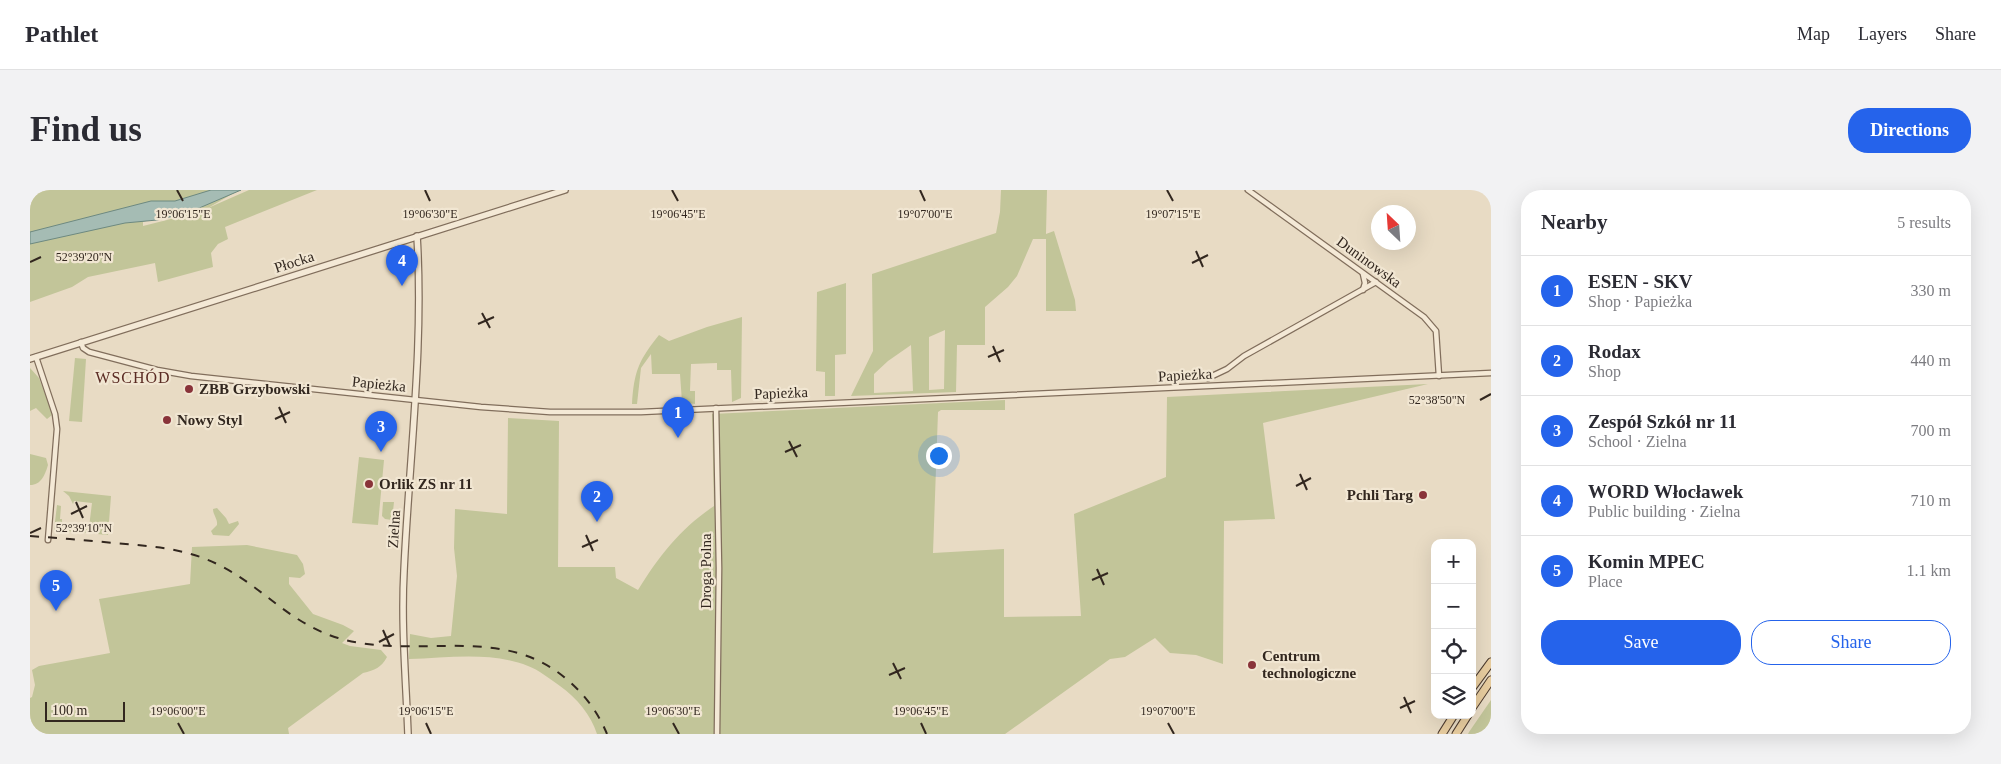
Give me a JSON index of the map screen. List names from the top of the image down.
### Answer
{
  "streets": {
    "street": [
      "Płocka",
      "Duninowska",
      "Papieżka",
      "Zielna",
      "Droga Polna"
    ]
  },
  "crossings": [
    ["Płocka", "Papieżka"],
    ["Płocka", "Zielna"],
    ["Duninowska", "Papieżka"],
    ["Papieżka", "Zielna"],
    ["Papieżka", "Droga Polna"]
  ],
  "districts": ["WSCHÓD"],
  "places": [
    "ZBB Grzybowski",
    "Nowy Styl",
    "Orlik ZS nr 11",
    "Pchli Targ",
    "Centrum technologiczne"
  ],
  "scale_bar": "100 m",
  "north": "top left",
  "page": {
    "header": "Pathlet",
    "nav": ["Map", "Layers", "Share"],
    "buttons": [
      "Directions",
      ["Save", "Share"]
    ],
    "title": "Find us",
    "heading": ["Nearby", "5 results"],
    "pins": [
      "4",
      "1",
      "3",
      "2",
      "5"
    ],
    "list": [
      {
        "mark": "1",
        "name": "ESEN - SKV",
        "note": "Shop · Papieżka",
        "value": "330 m"
      },
      {
        "mark": "2",
        "name": "Rodax",
        "note": "Shop",
        "value": "440 m"
      },
      {
        "mark": "3",
        "name": "Zespół Szkół nr 11",
        "note": "School · Zielna",
        "value": "700 m"
      },
      {
        "mark": "4",
        "name": "WORD Włocławek",
        "note": "Public building · Zielna",
        "value": "710 m"
      },
      {
        "mark": "5",
        "name": "Komin MPEC",
        "note": "Place",
        "value": "1.1 km"
      }
    ],
    "map_buttons": ["+", "−"],
    "scale": "100 m"
  },
  "coordinates": [
    "19°06'15\"E",
    "19°06'30\"E",
    "19°06'45\"E",
    "19°07'00\"E",
    "19°07'15\"E",
    "52°39'20\"N",
    "52°38'50\"N",
    "52°39'10\"N",
    "19°06'00\"E"
  ]
}
